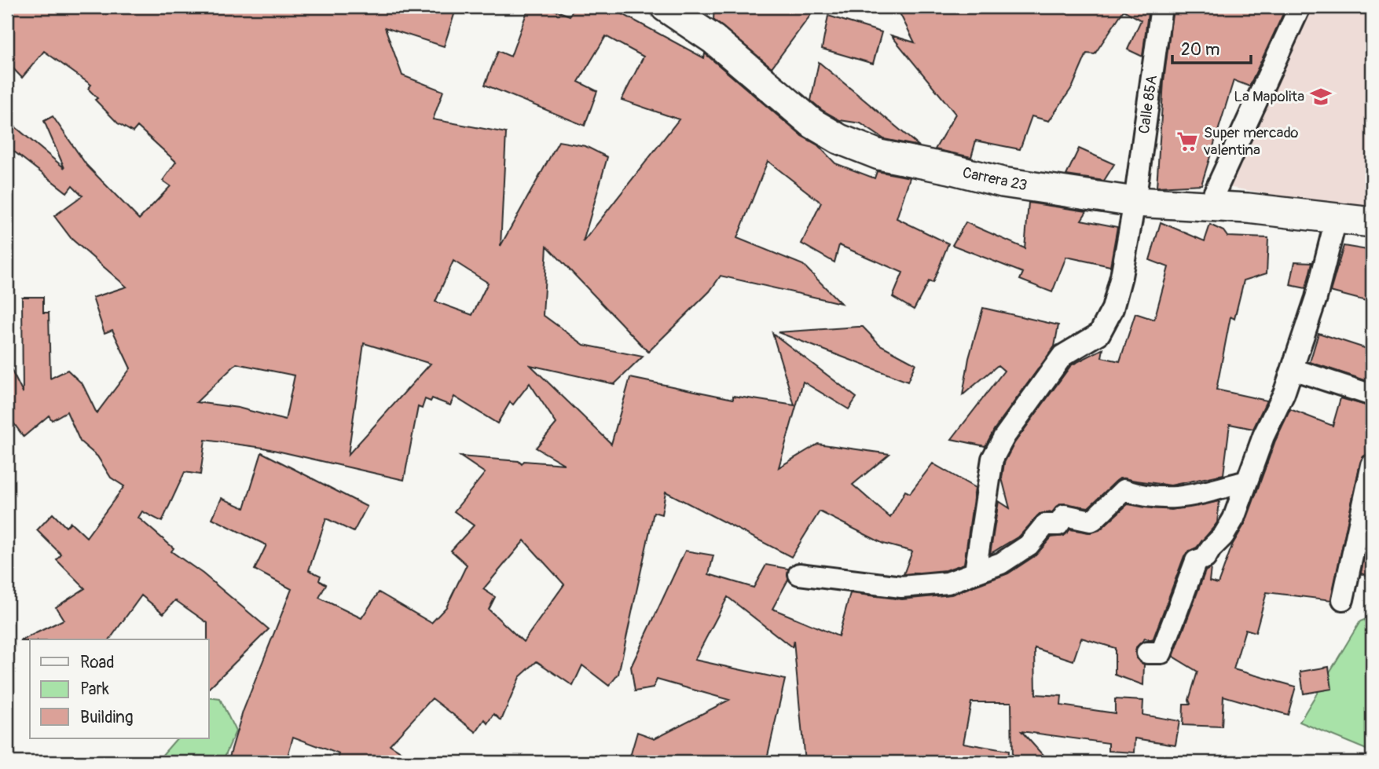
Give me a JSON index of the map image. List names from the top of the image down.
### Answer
{
  "streets": {
    "street": ["Calle 85A", "Carrera 23"]
  },
  "crossings": [
    ["Calle 85A", "Carrera 23"]
  ],
  "places": {
    "school or university": ["La Mapolita"],
    "supermarket": ["Super mercado valentina"]
  },
  "legend": ["Road", "Park", "Building"],
  "scale_bar": "20 m"
}
